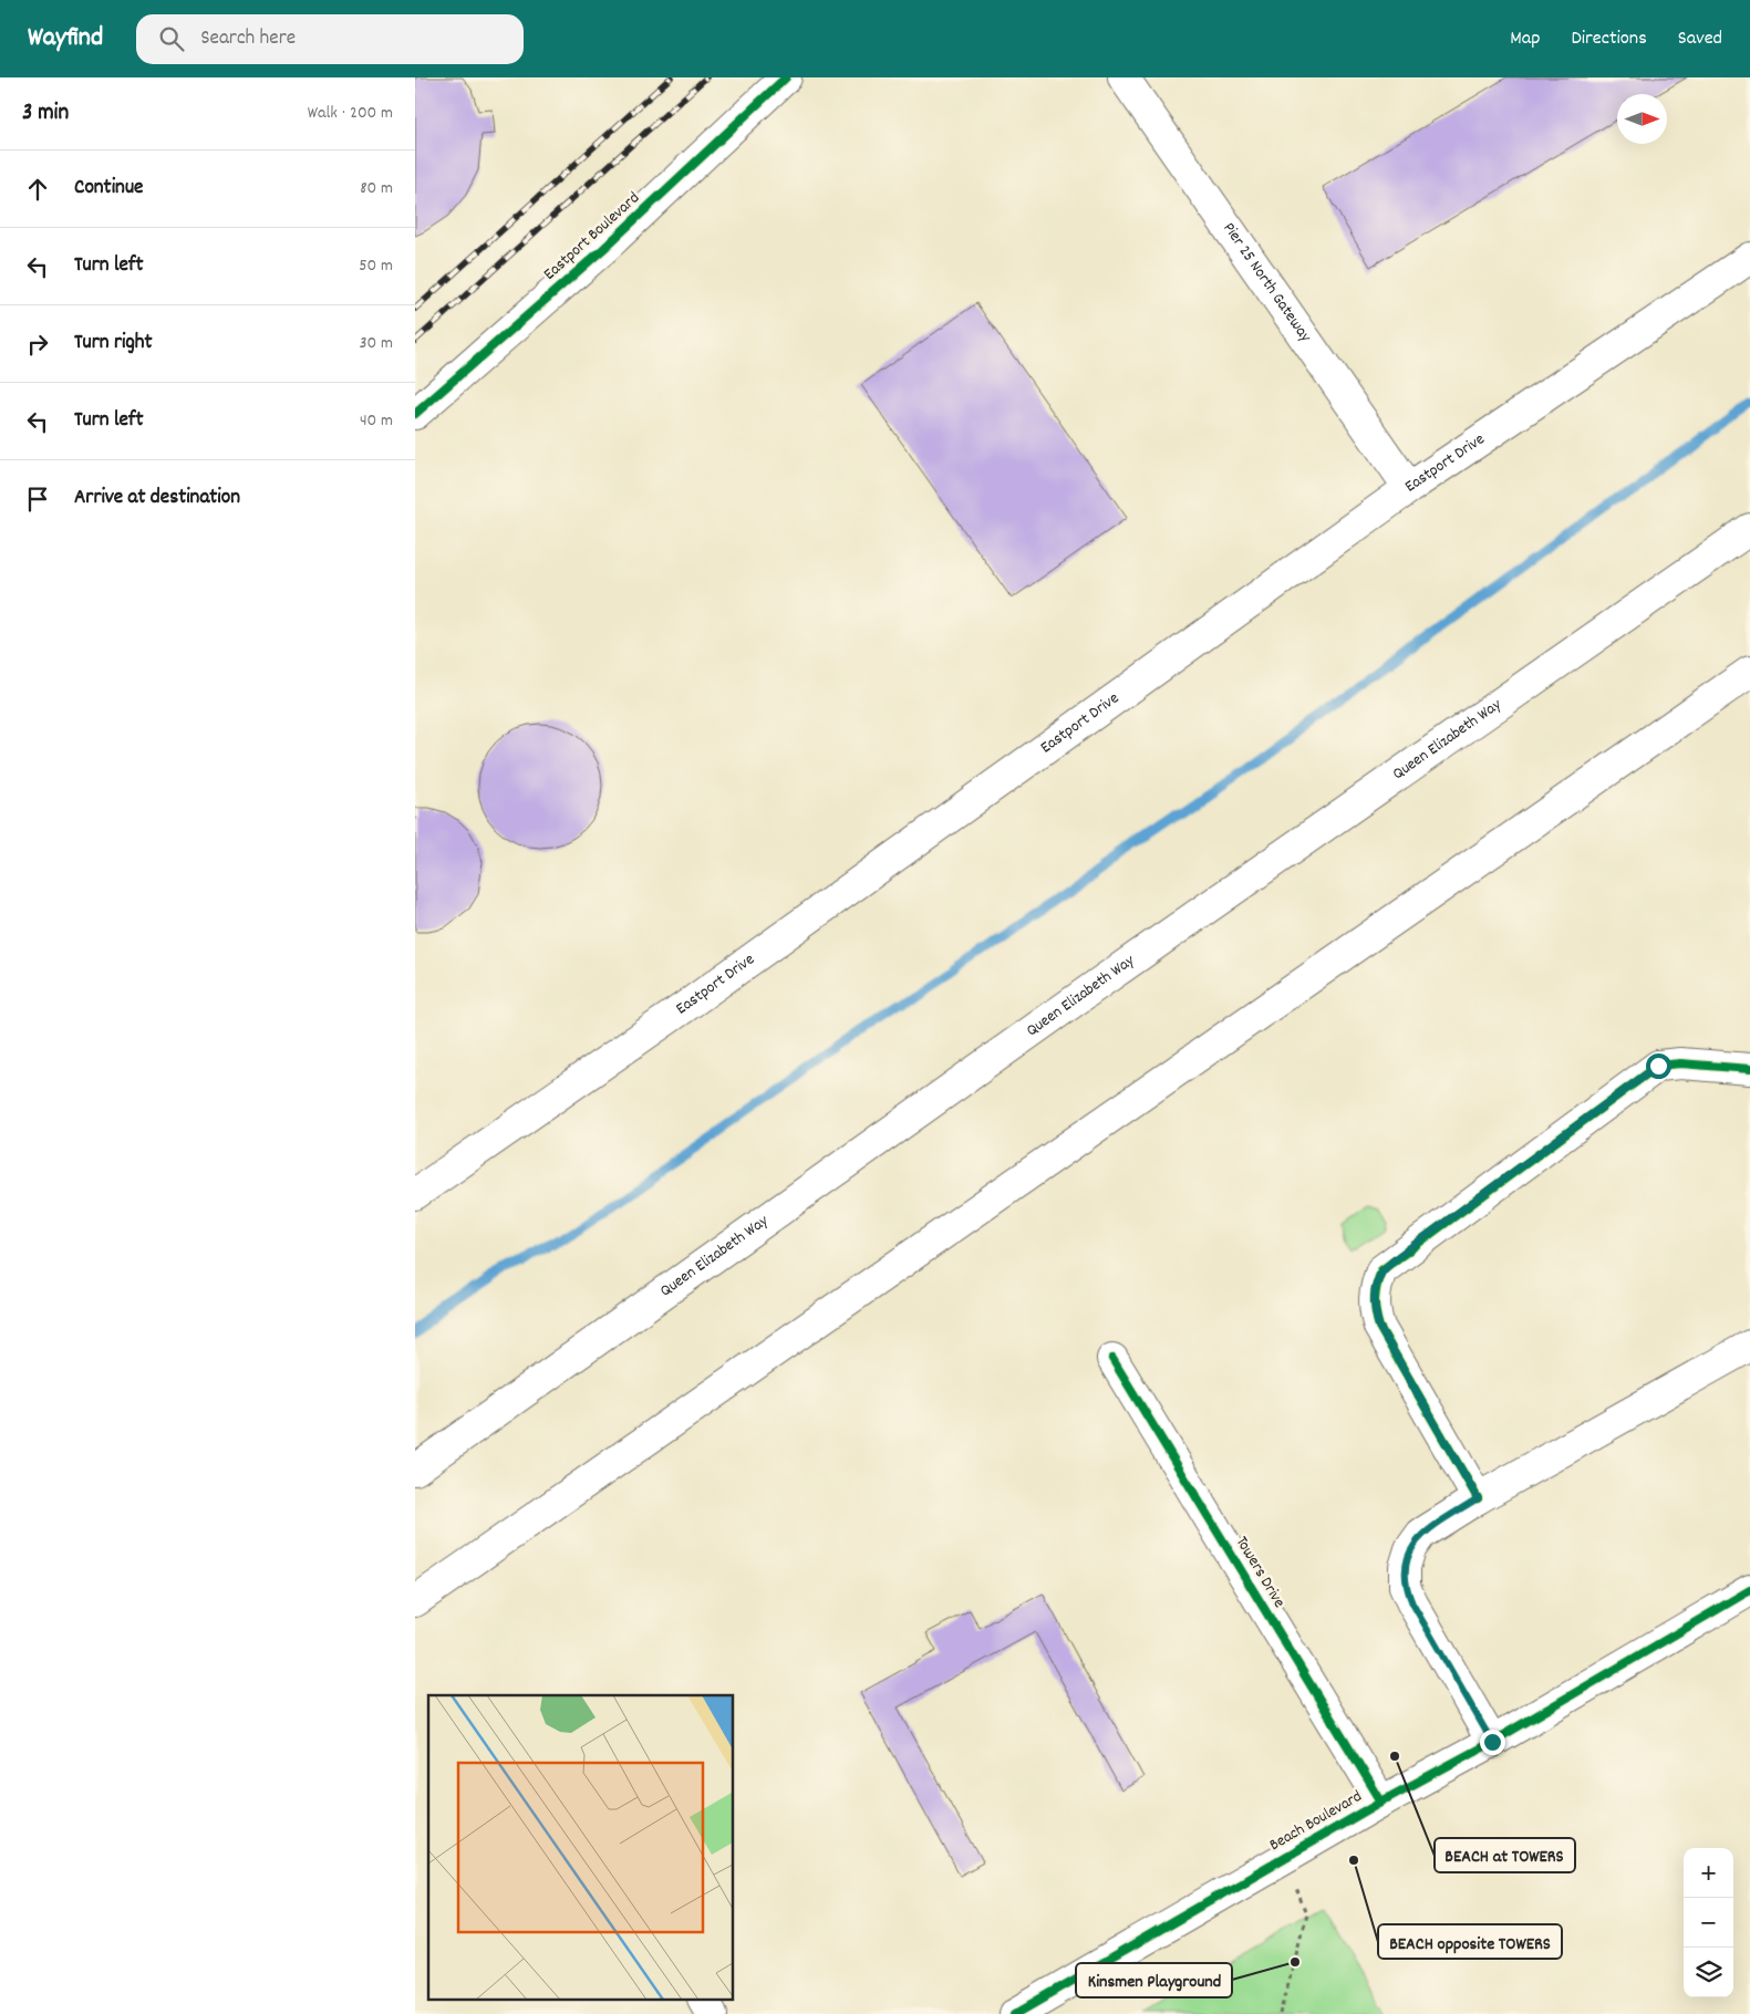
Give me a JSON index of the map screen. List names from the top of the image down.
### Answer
{
  "streets": {
    "main road": [
      "Eastport Boulevard",
      "Pier 25 North Gateway",
      "Eastport Drive",
      "Queen Elizabeth Way",
      "Towers Drive",
      "Beach Boulevard"
    ]
  },
  "crossings": [
    ["Pier 25 North Gateway", "Eastport Drive"],
    ["Towers Drive", "Beach Boulevard"]
  ],
  "places": ["BEACH at TOWERS", "BEACH opposite TOWERS", "Kinsmen Playground"],
  "north": "right",
  "page": {
    "header": "Wayfind",
    "search": "Search here",
    "nav": ["Map", "Directions", "Saved"],
    "heading": ["3 min", "Walk · 200 m"],
    "list": [
      ["Continue", "80 m"],
      ["Turn left", "50 m"],
      ["Turn right", "30 m"],
      ["Turn left", "40 m"],
      "Arrive at destination"
    ],
    "map_buttons": ["+", "−"]
  }
}
